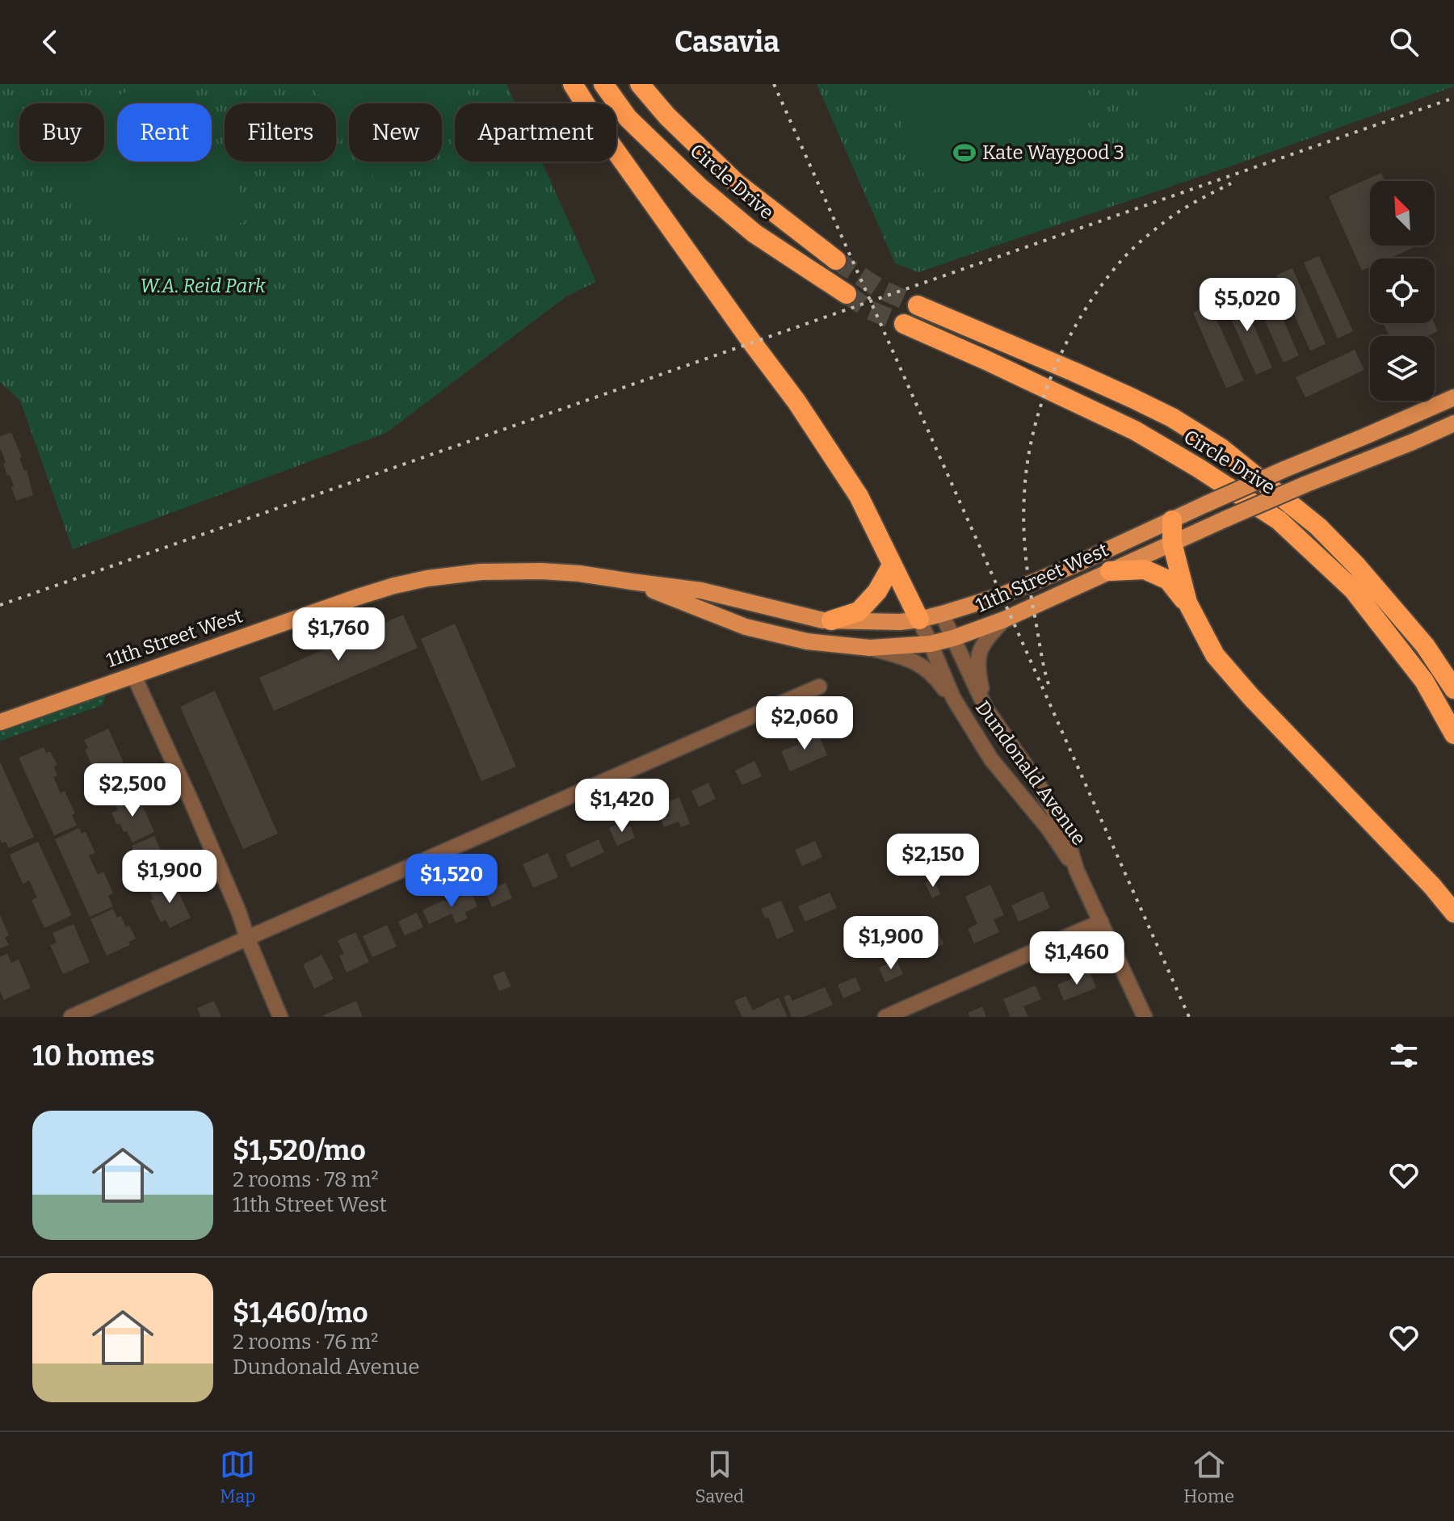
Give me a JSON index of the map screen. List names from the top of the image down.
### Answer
{
  "streets": {
    "highway": ["Circle Drive"],
    "main road": ["11th Street West"],
    "street": ["Dundonald Avenue"]
  },
  "crossings": [
    ["11th Street West", "Dundonald Avenue"]
  ],
  "parks": ["W.A. Reid Park"],
  "places": {
    "sports": ["Kate Waygood 3"]
  },
  "north": "top left",
  "page": {
    "header": "Casavia",
    "chip": [
      "Buy",
      "Rent",
      "Filters",
      "New",
      "Apartment"
    ],
    "price": [
      "$5,020",
      "$1,760",
      "$2,060",
      "$2,500",
      "$1,420",
      "$2,150",
      "$1,900",
      "$1,520",
      "$1,900",
      "$1,460"
    ],
    "heading": "10 homes",
    "list": [
      {
        "name": "$1,520/mo",
        "note": "2 rooms · 78 m² · 11th Street West"
      },
      {
        "name": "$1,460/mo",
        "note": "2 rooms · 76 m² · Dundonald Avenue"
      }
    ],
    "tabs": ["Map", "Saved", "Home"]
  }
}
